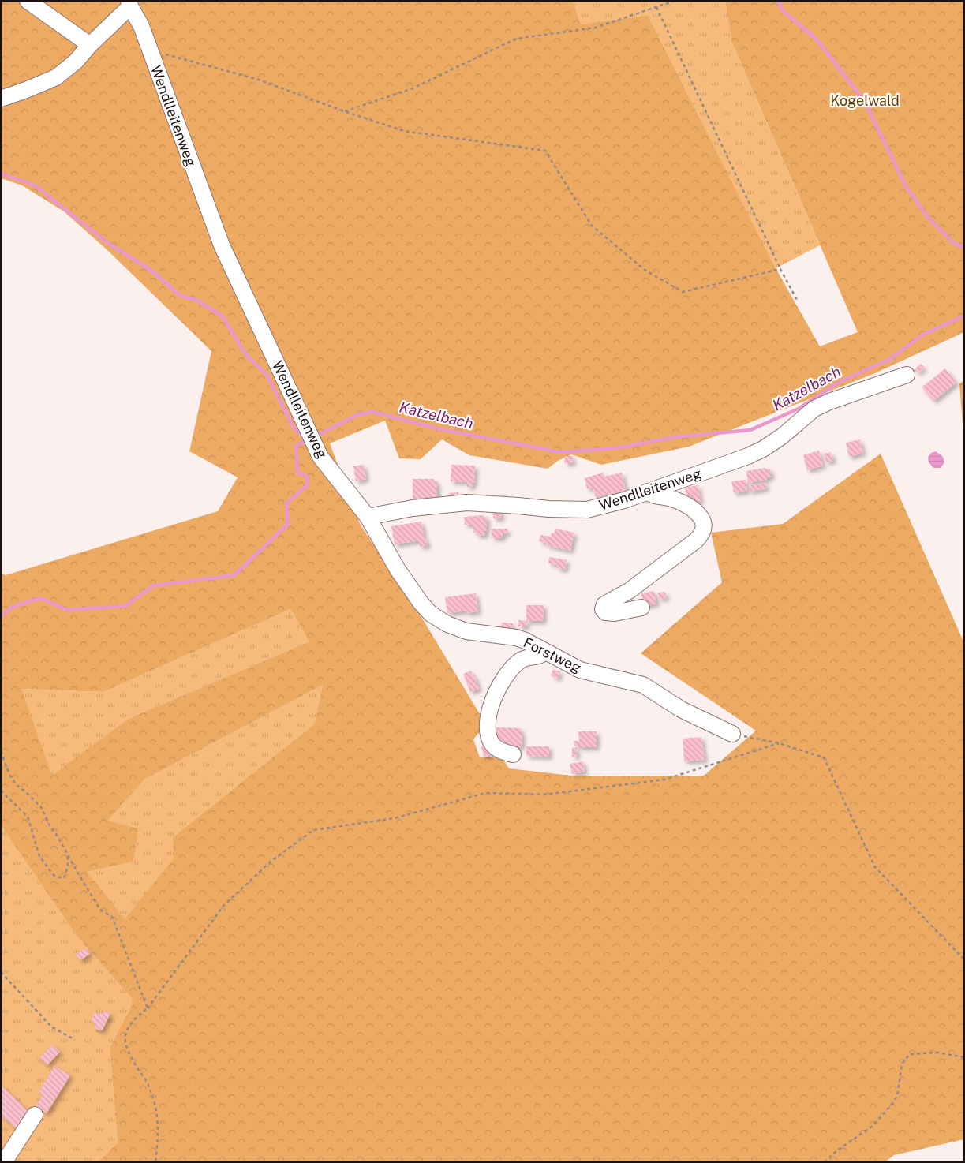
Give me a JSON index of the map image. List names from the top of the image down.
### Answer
{
  "streets": {
    "street": ["Wendlleitenweg", "Forstweg"]
  },
  "crossings": [
    ["Wendlleitenweg", "Forstweg"]
  ],
  "water": ["Katzelbach"],
  "parks": ["Kogelwald"]
}
